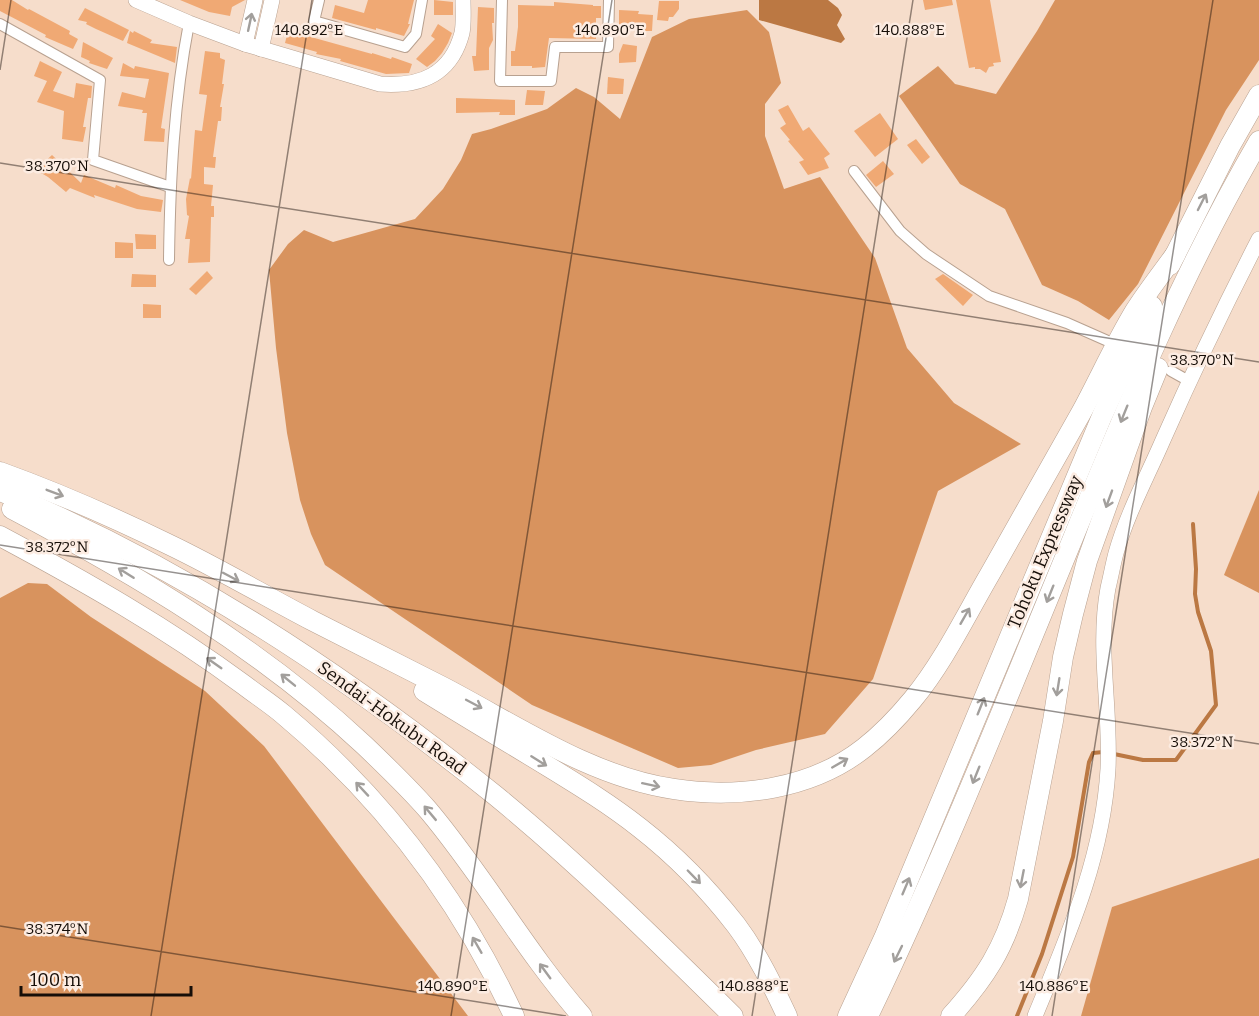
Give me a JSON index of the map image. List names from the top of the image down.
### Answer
{
  "streets": {
    "highway": ["Tohoku Expressway", "Sendai-Hokubu Road"]
  },
  "scale_bar": "100 m",
  "coordinates": [
    "140.892°E",
    "140.890°E",
    "140.888°E",
    "38.370°N",
    "38.372°N",
    "38.374°N",
    "140.886°E"
  ]
}
